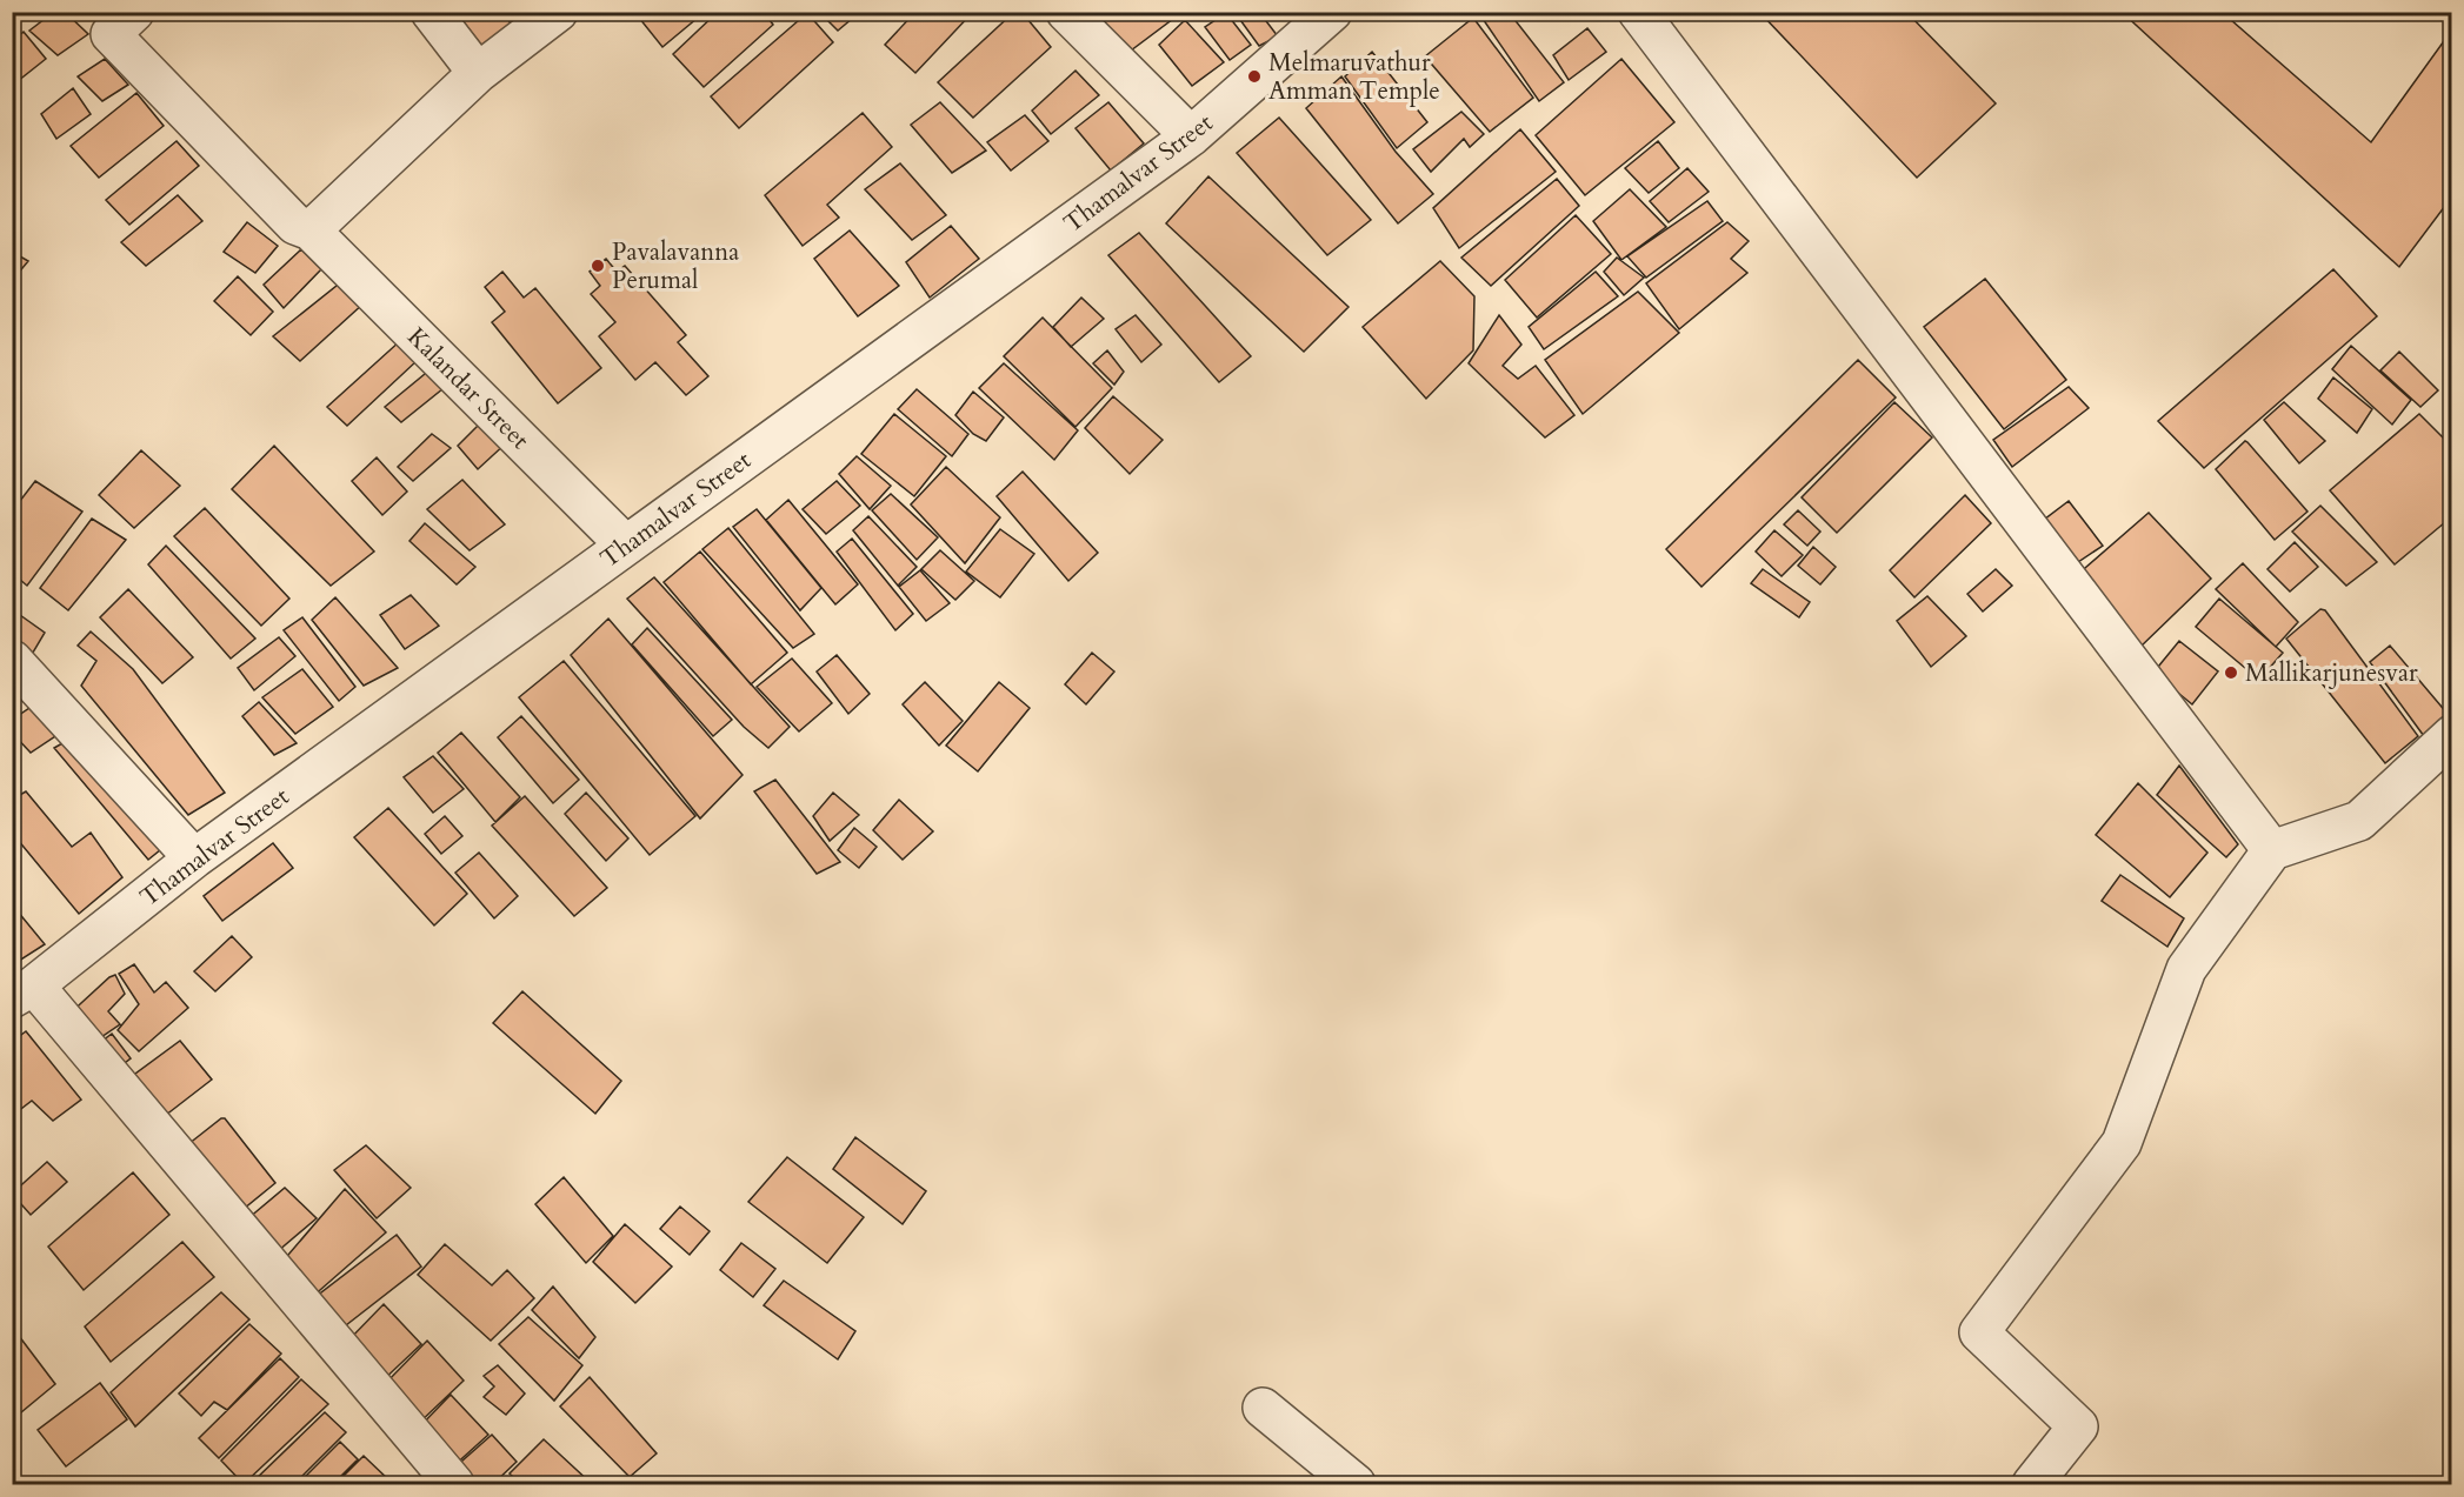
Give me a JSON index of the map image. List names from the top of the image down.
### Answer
{
  "streets": {
    "street": ["Thamalvar Street", "Kalandar Street"]
  },
  "crossings": [
    ["Thamalvar Street", "Kalandar Street"]
  ],
  "places": ["Melmaruvathur Amman Temple", "Pavalavanna Perumal", "Mallikarjunesvar"]
}
